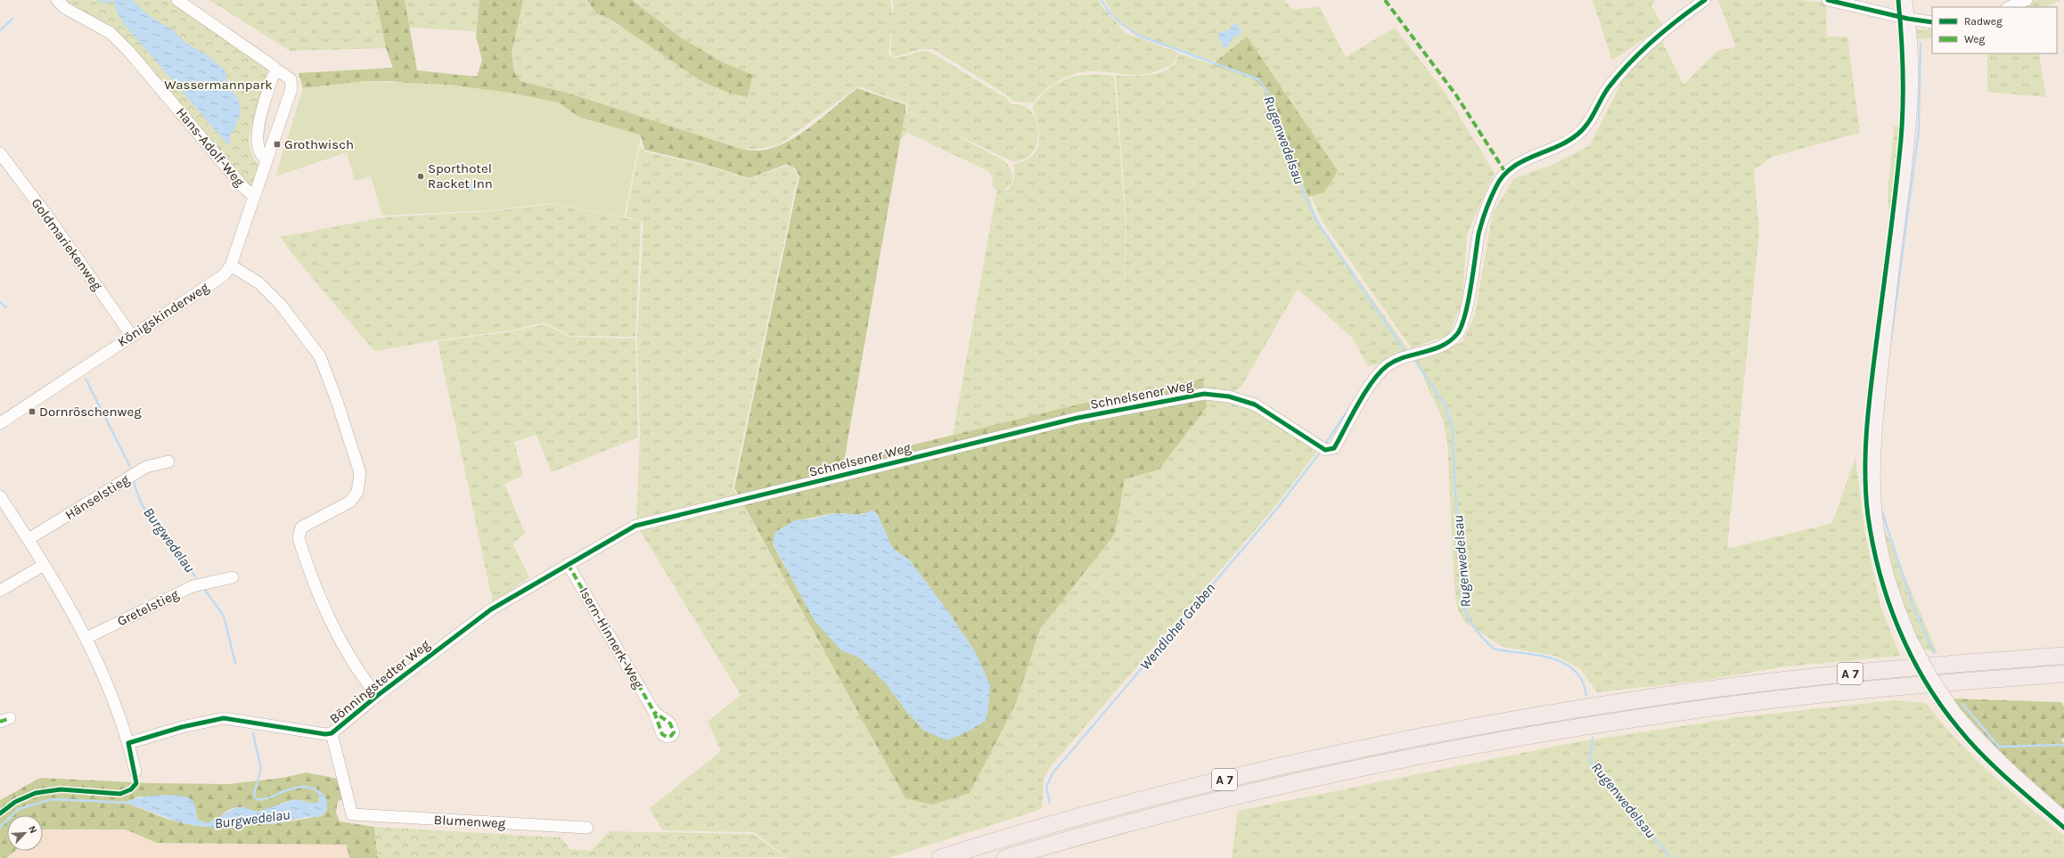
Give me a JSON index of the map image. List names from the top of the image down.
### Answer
{
  "streets": {
    "highway": ["A 7"],
    "street": [
      "Hans-Adolf-Weg",
      "Goldmariekenweg",
      "Königskinderweg",
      "Schnelsener Weg",
      "Hänselstieg",
      "Gretelstieg",
      "Isern-Hinnerk-Weg",
      "Bönningstedter Weg",
      "Blumenweg"
    ]
  },
  "crossings": [
    ["Hans-Adolf-Weg", "Königskinderweg"],
    ["Goldmariekenweg", "Königskinderweg"],
    ["Schnelsener Weg", "Bönningstedter Weg"],
    ["Isern-Hinnerk-Weg", "Bönningstedter Weg"],
    ["Bönningstedter Weg", "Blumenweg"]
  ],
  "water": ["Rugenwedelsau", "Burgwedelau", "Wendloher Graben"],
  "parks": ["Wassermannpark"],
  "places": {
    "transit": ["Grothwisch", "Dornröschenweg"],
    "other": ["Sporthotel Racket Inn"]
  },
  "legend": ["Radweg", "Weg"],
  "north": "top right"
}
